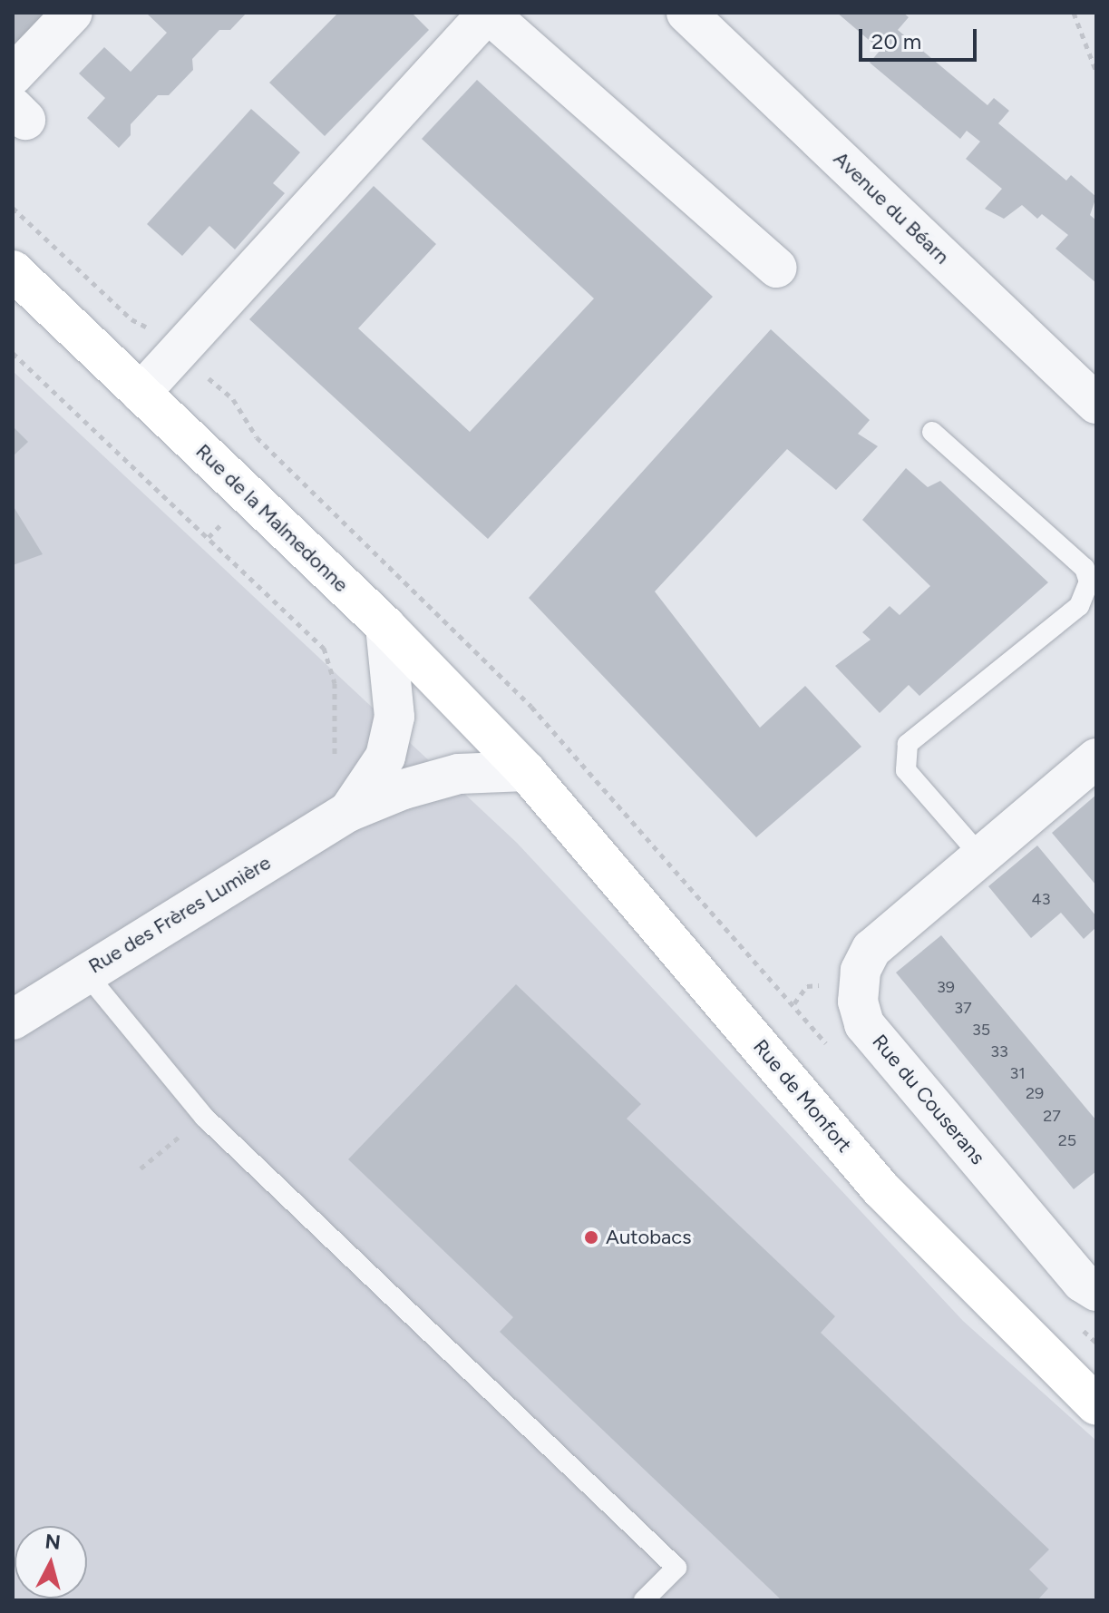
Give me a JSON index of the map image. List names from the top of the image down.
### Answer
{
  "streets": {
    "street": [
      "Avenue du Béarn",
      "Rue de la Malmedonne",
      "Rue des Frères Lumière",
      "Rue de Monfort",
      "Rue du Couserans"
    ]
  },
  "crossings": [
    ["Rue de la Malmedonne", "Rue des Frères Lumière"],
    ["Rue de la Malmedonne", "Rue de Monfort"],
    ["Rue des Frères Lumière", "Rue de Monfort"]
  ],
  "places": ["Autobacs"],
  "house_numbers": [
    "43",
    "39",
    "37",
    "35",
    "33",
    "31",
    "29",
    "27",
    "25"
  ],
  "scale_bar": "20 m",
  "north": "top"
}
